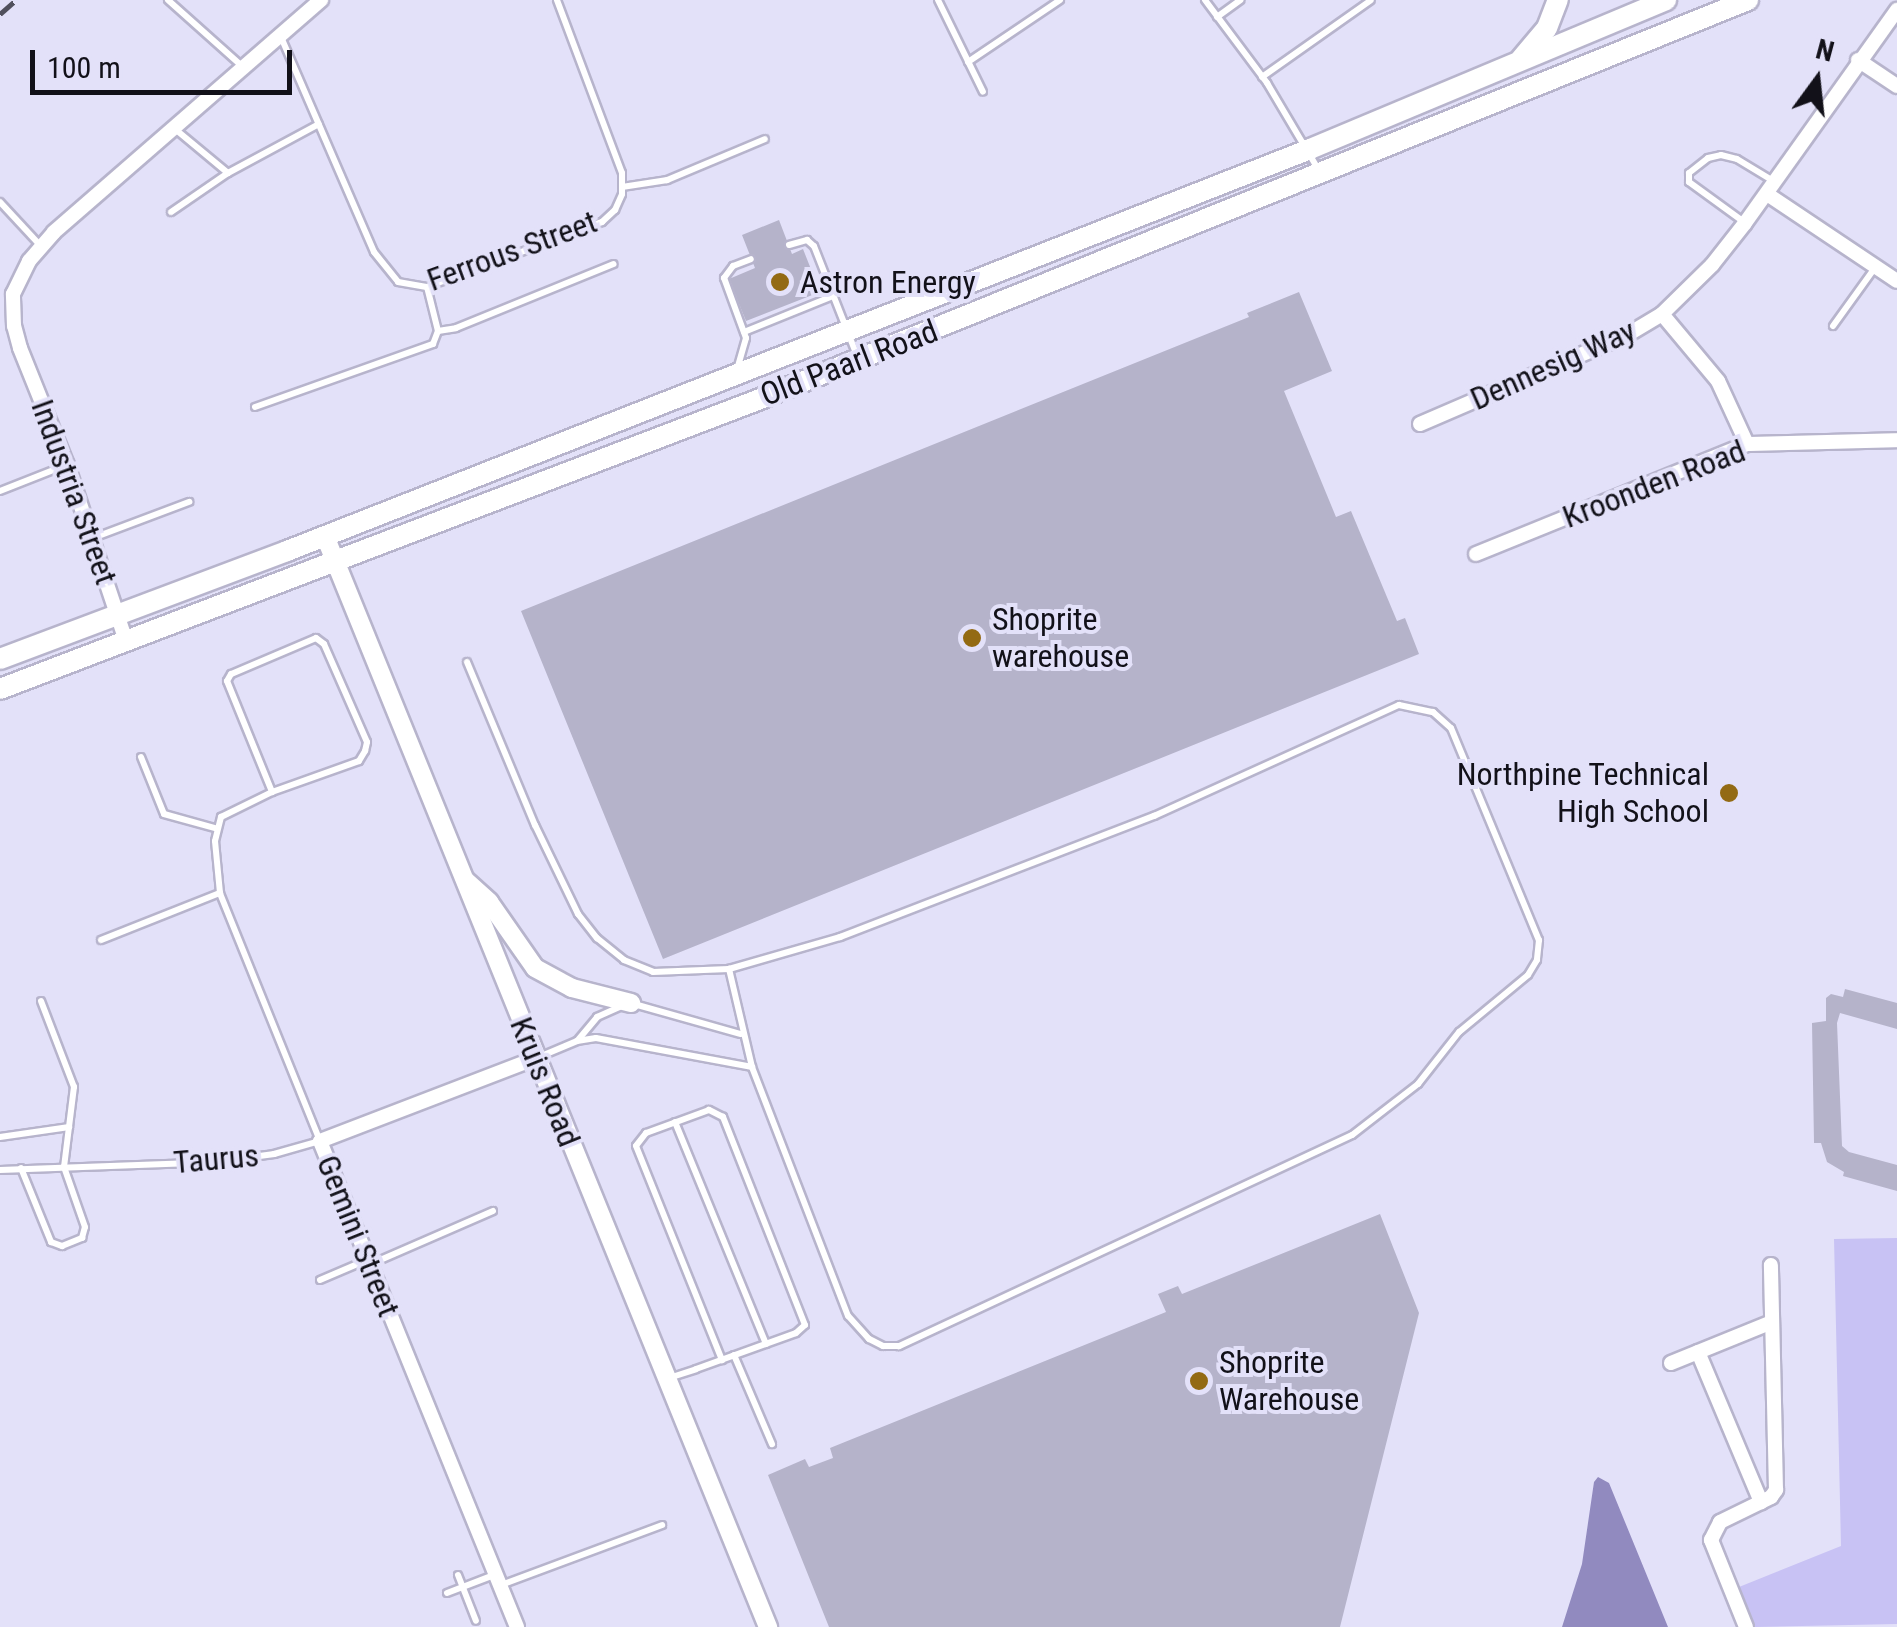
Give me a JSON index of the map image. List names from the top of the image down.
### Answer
{
  "streets": {
    "main road": ["Old Paarl Road"],
    "street": [
      "Dennesig Way",
      "Kroonden Road",
      "Industria Street",
      "Kruis Road",
      "Taurus",
      "Gemini Street"
    ],
    "lane": ["Ferrous Street"]
  },
  "crossings": [
    ["Ferrous Street", "Industria Street"],
    ["Old Paarl Road", "Industria Street"],
    ["Old Paarl Road", "Kruis Road"],
    ["Kruis Road", "Taurus"],
    ["Taurus", "Gemini Street"]
  ],
  "places": [
    "Astron Energy",
    "Shoprite warehouse",
    "Northpine Technical High School",
    "Shoprite Warehouse"
  ],
  "scale_bar": "100 m",
  "north": "top"
}
